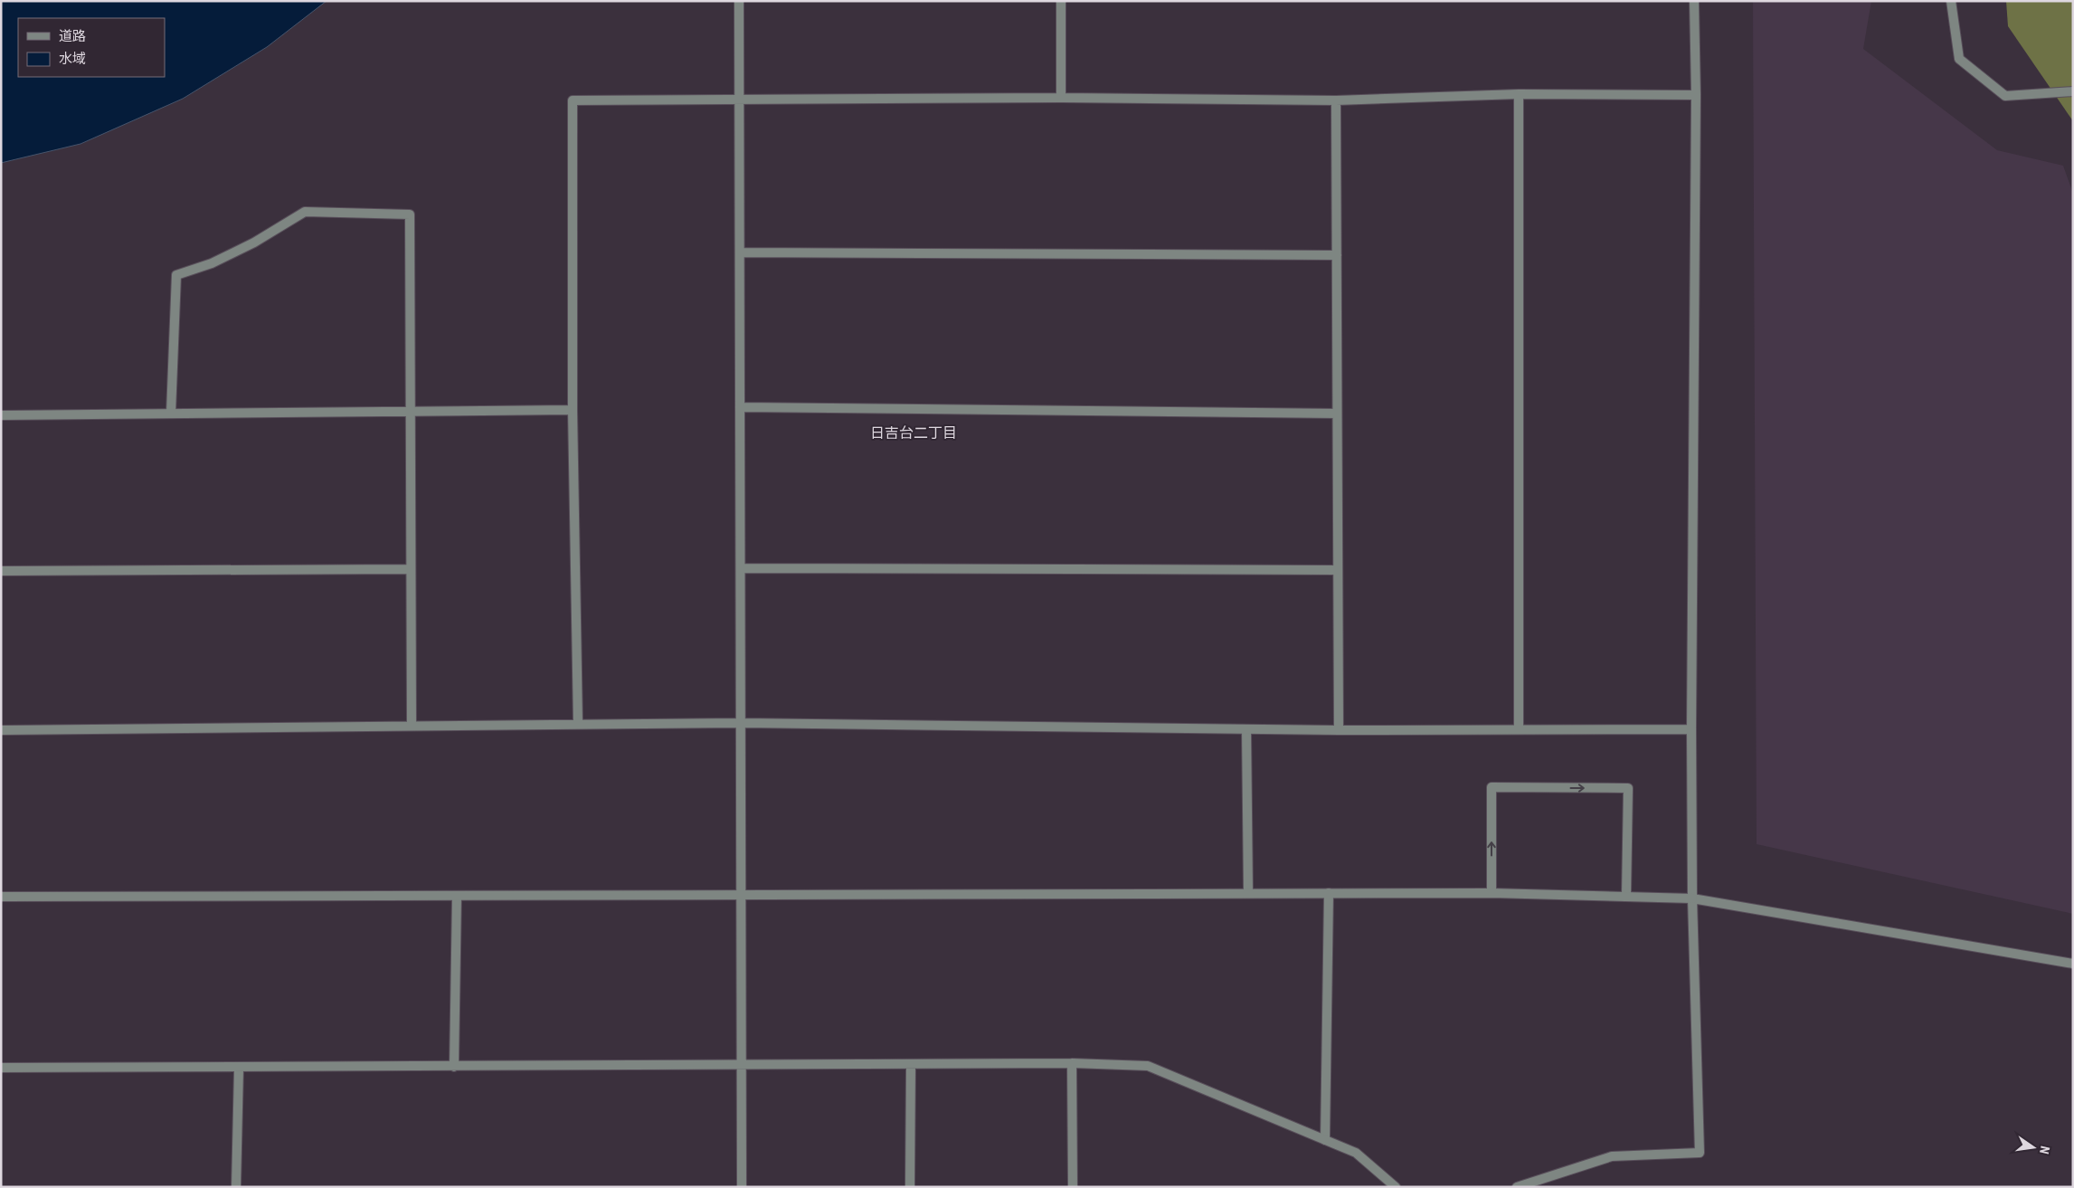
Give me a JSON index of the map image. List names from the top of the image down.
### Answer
{
  "districts": ["日吉台二丁目"],
  "legend": ["道路", "水域"],
  "north": "right"
}
